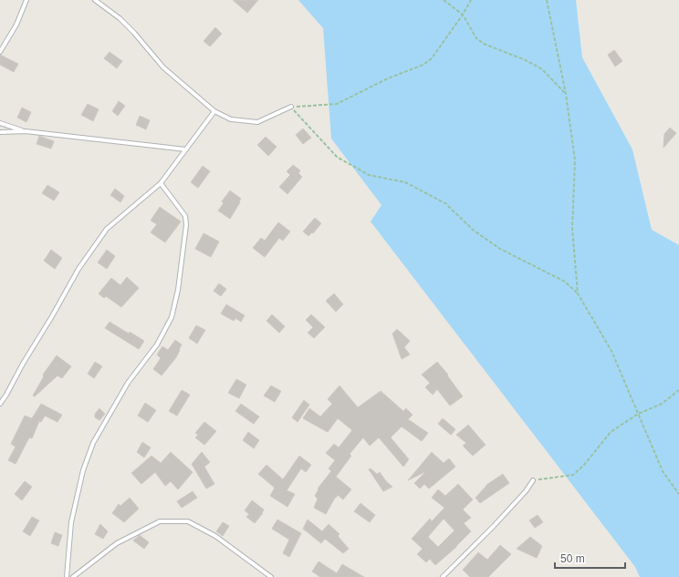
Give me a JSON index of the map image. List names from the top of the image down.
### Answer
{
  "scale_bar": "50 m"
}
